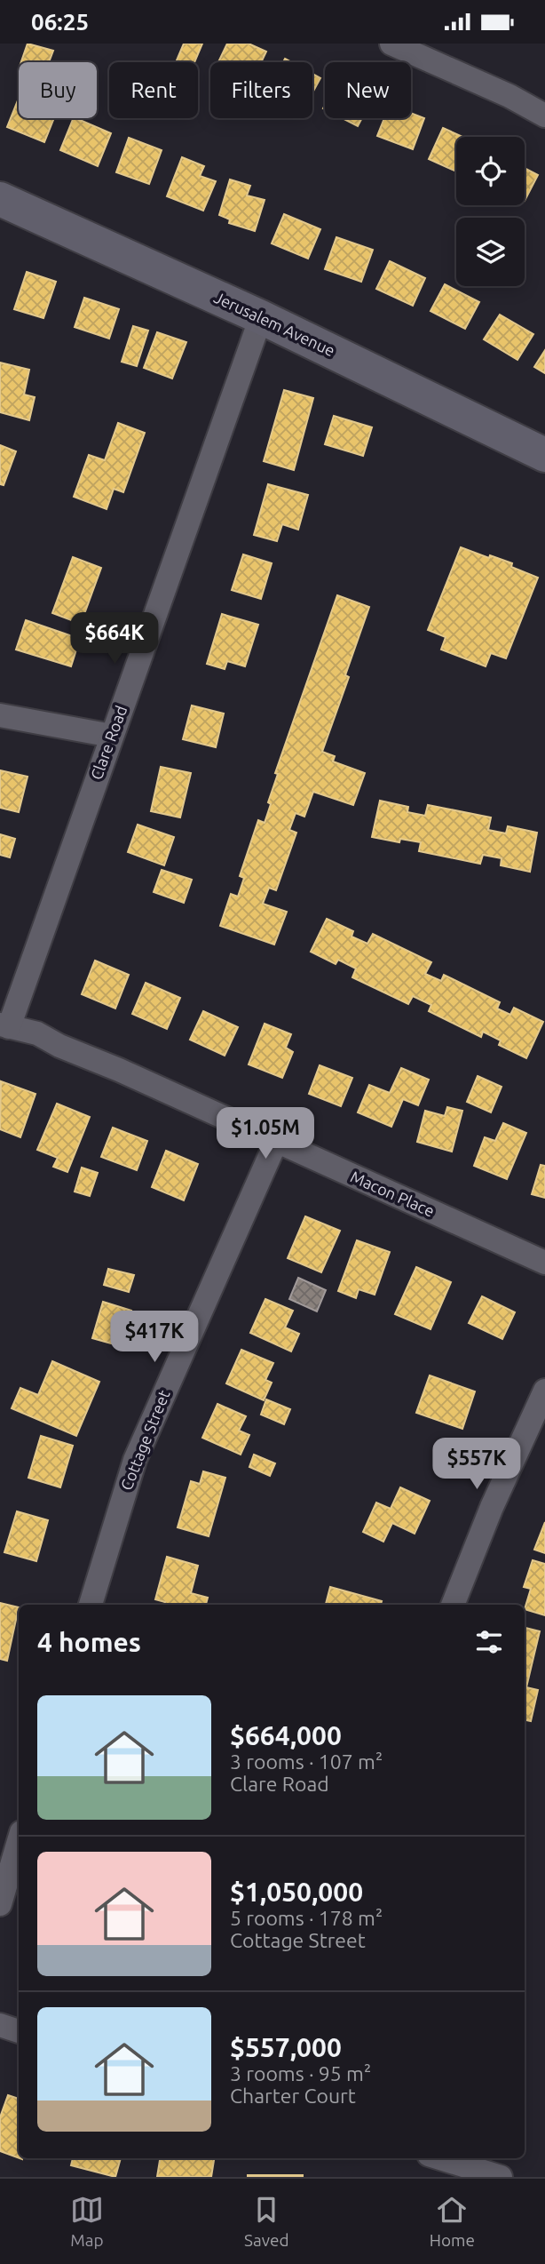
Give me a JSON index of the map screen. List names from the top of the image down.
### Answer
{
  "streets": {
    "main road": ["Jerusalem Avenue"],
    "street": ["Clare Road", "Macon Place", "Cottage Street"]
  },
  "crossings": [
    ["Jerusalem Avenue", "Clare Road"],
    ["Clare Road", "Macon Place"],
    ["Macon Place", "Cottage Street"]
  ],
  "page": {
    "status": "06:25",
    "chip": [
      "Buy",
      "Rent",
      "Filters",
      "New"
    ],
    "price": [
      "$664K",
      "$1.05M",
      "$417K",
      "$557K"
    ],
    "heading": "4 homes",
    "list": [
      {
        "name": "$664,000",
        "note": "3 rooms · 107 m² · Clare Road"
      },
      {
        "name": "$1,050,000",
        "note": "5 rooms · 178 m² · Cottage Street"
      },
      {
        "name": "$557,000",
        "note": "3 rooms · 95 m² · Charter Court"
      }
    ],
    "tabs": ["Map", "Saved", "Home"]
  }
}
